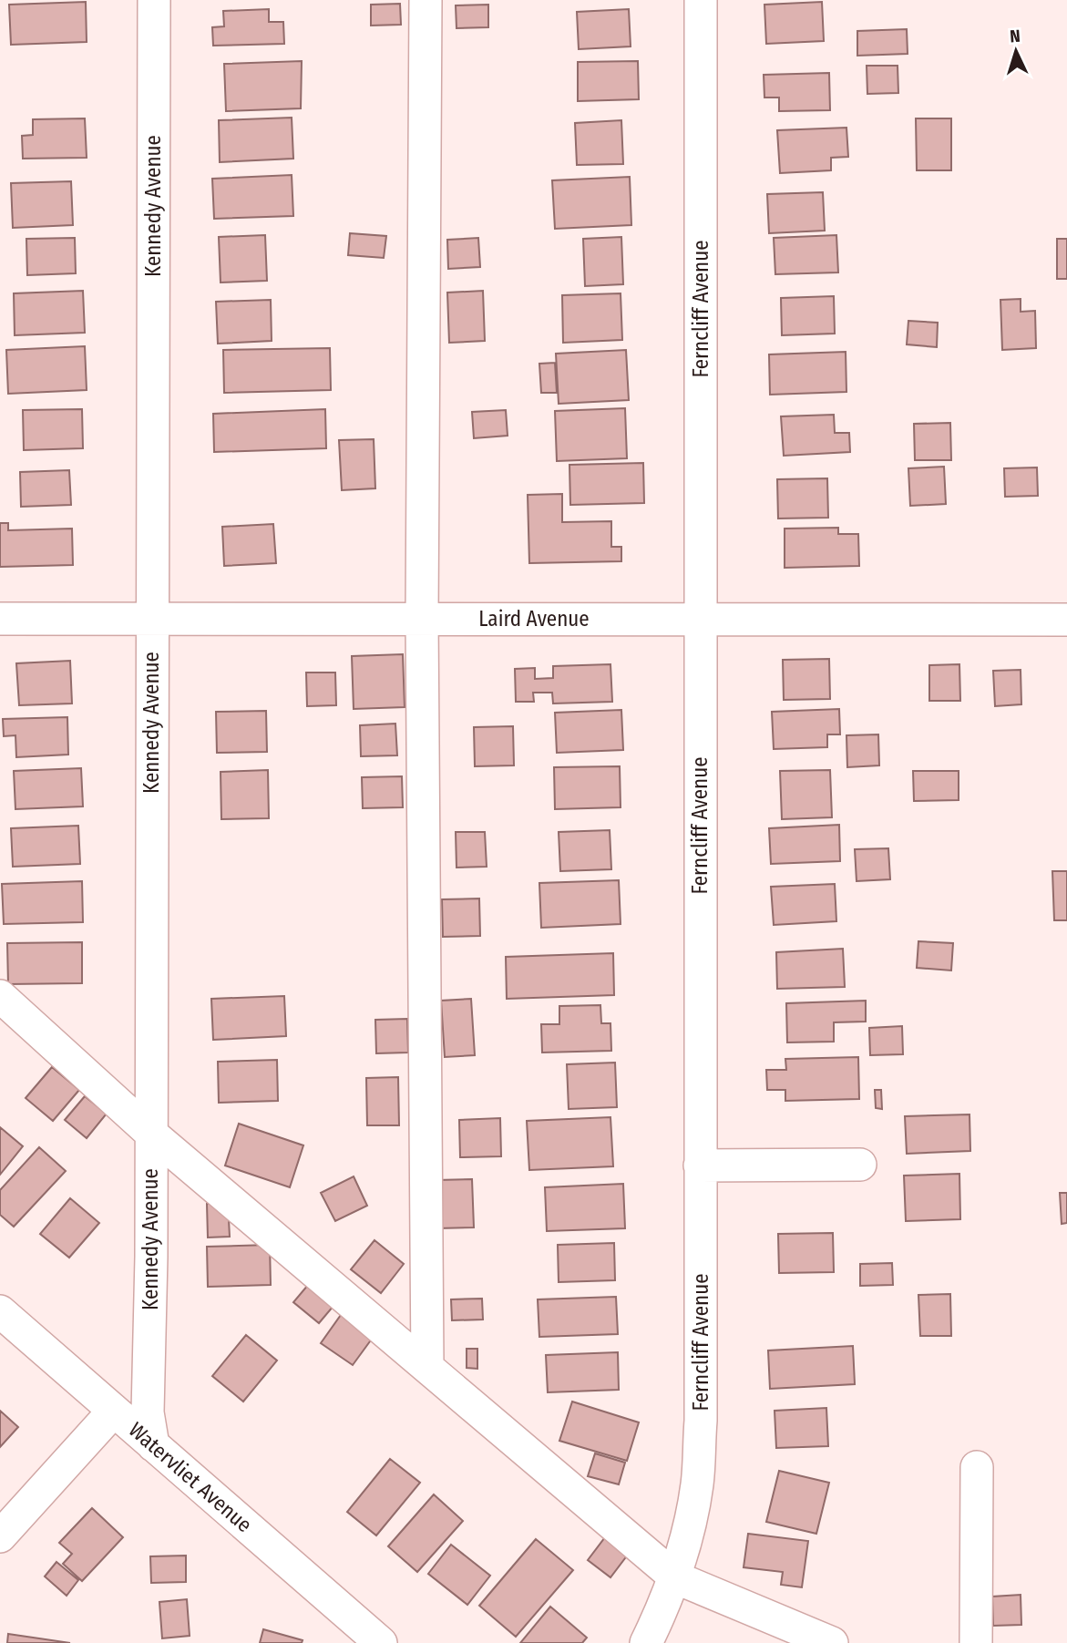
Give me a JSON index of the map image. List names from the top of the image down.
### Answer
{
  "streets": {
    "street": [
      "Kennedy Avenue",
      "Ferncliff Avenue",
      "Laird Avenue",
      "Watervliet Avenue"
    ]
  },
  "crossings": [
    ["Kennedy Avenue", "Laird Avenue"],
    ["Kennedy Avenue", "Watervliet Avenue"],
    ["Ferncliff Avenue", "Laird Avenue"]
  ],
  "north": "top"
}
